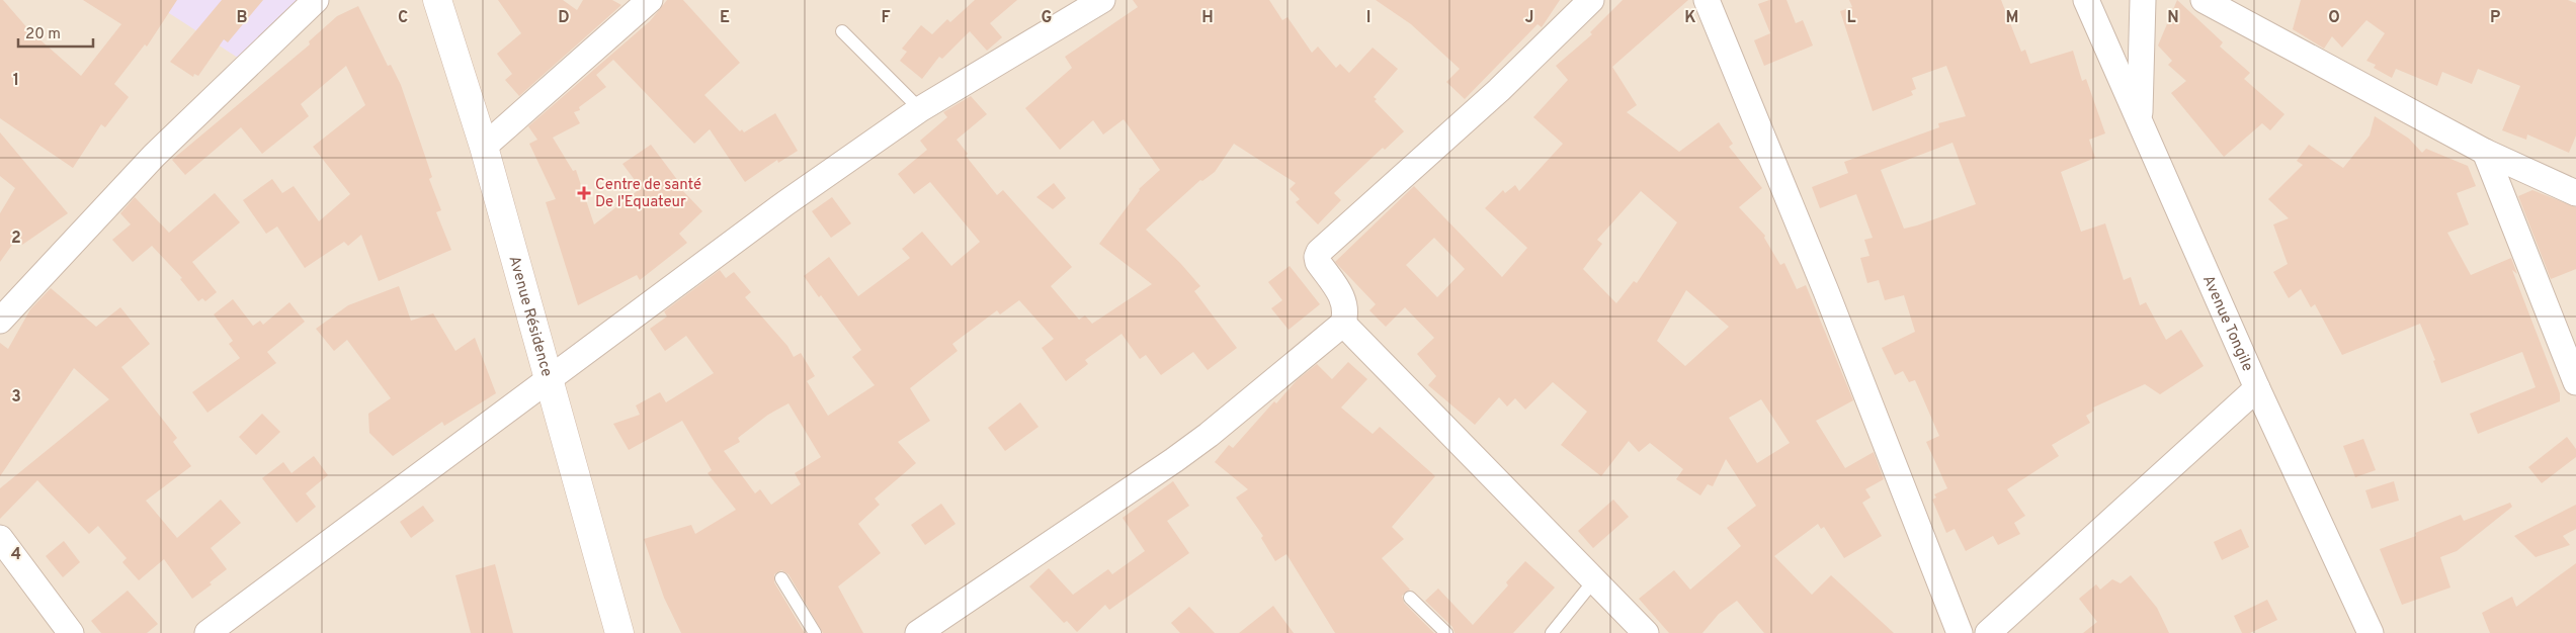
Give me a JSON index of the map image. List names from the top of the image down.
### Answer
{
  "streets": {
    "main road": ["Avenue Résidence"],
    "street": ["Avenue Tongile"]
  },
  "places": {
    "health": ["Centre de santé De l'Equateur"]
  },
  "scale_bar": "20 m",
  "grid": {
    "columns": [
      "B",
      "C",
      "D",
      "E",
      "F",
      "G",
      "H",
      "I",
      "J",
      "K",
      "L",
      "M",
      "N",
      "O",
      "P"
    ],
    "rows": [
      "1",
      "2",
      "3",
      "4"
    ]
  }
}
